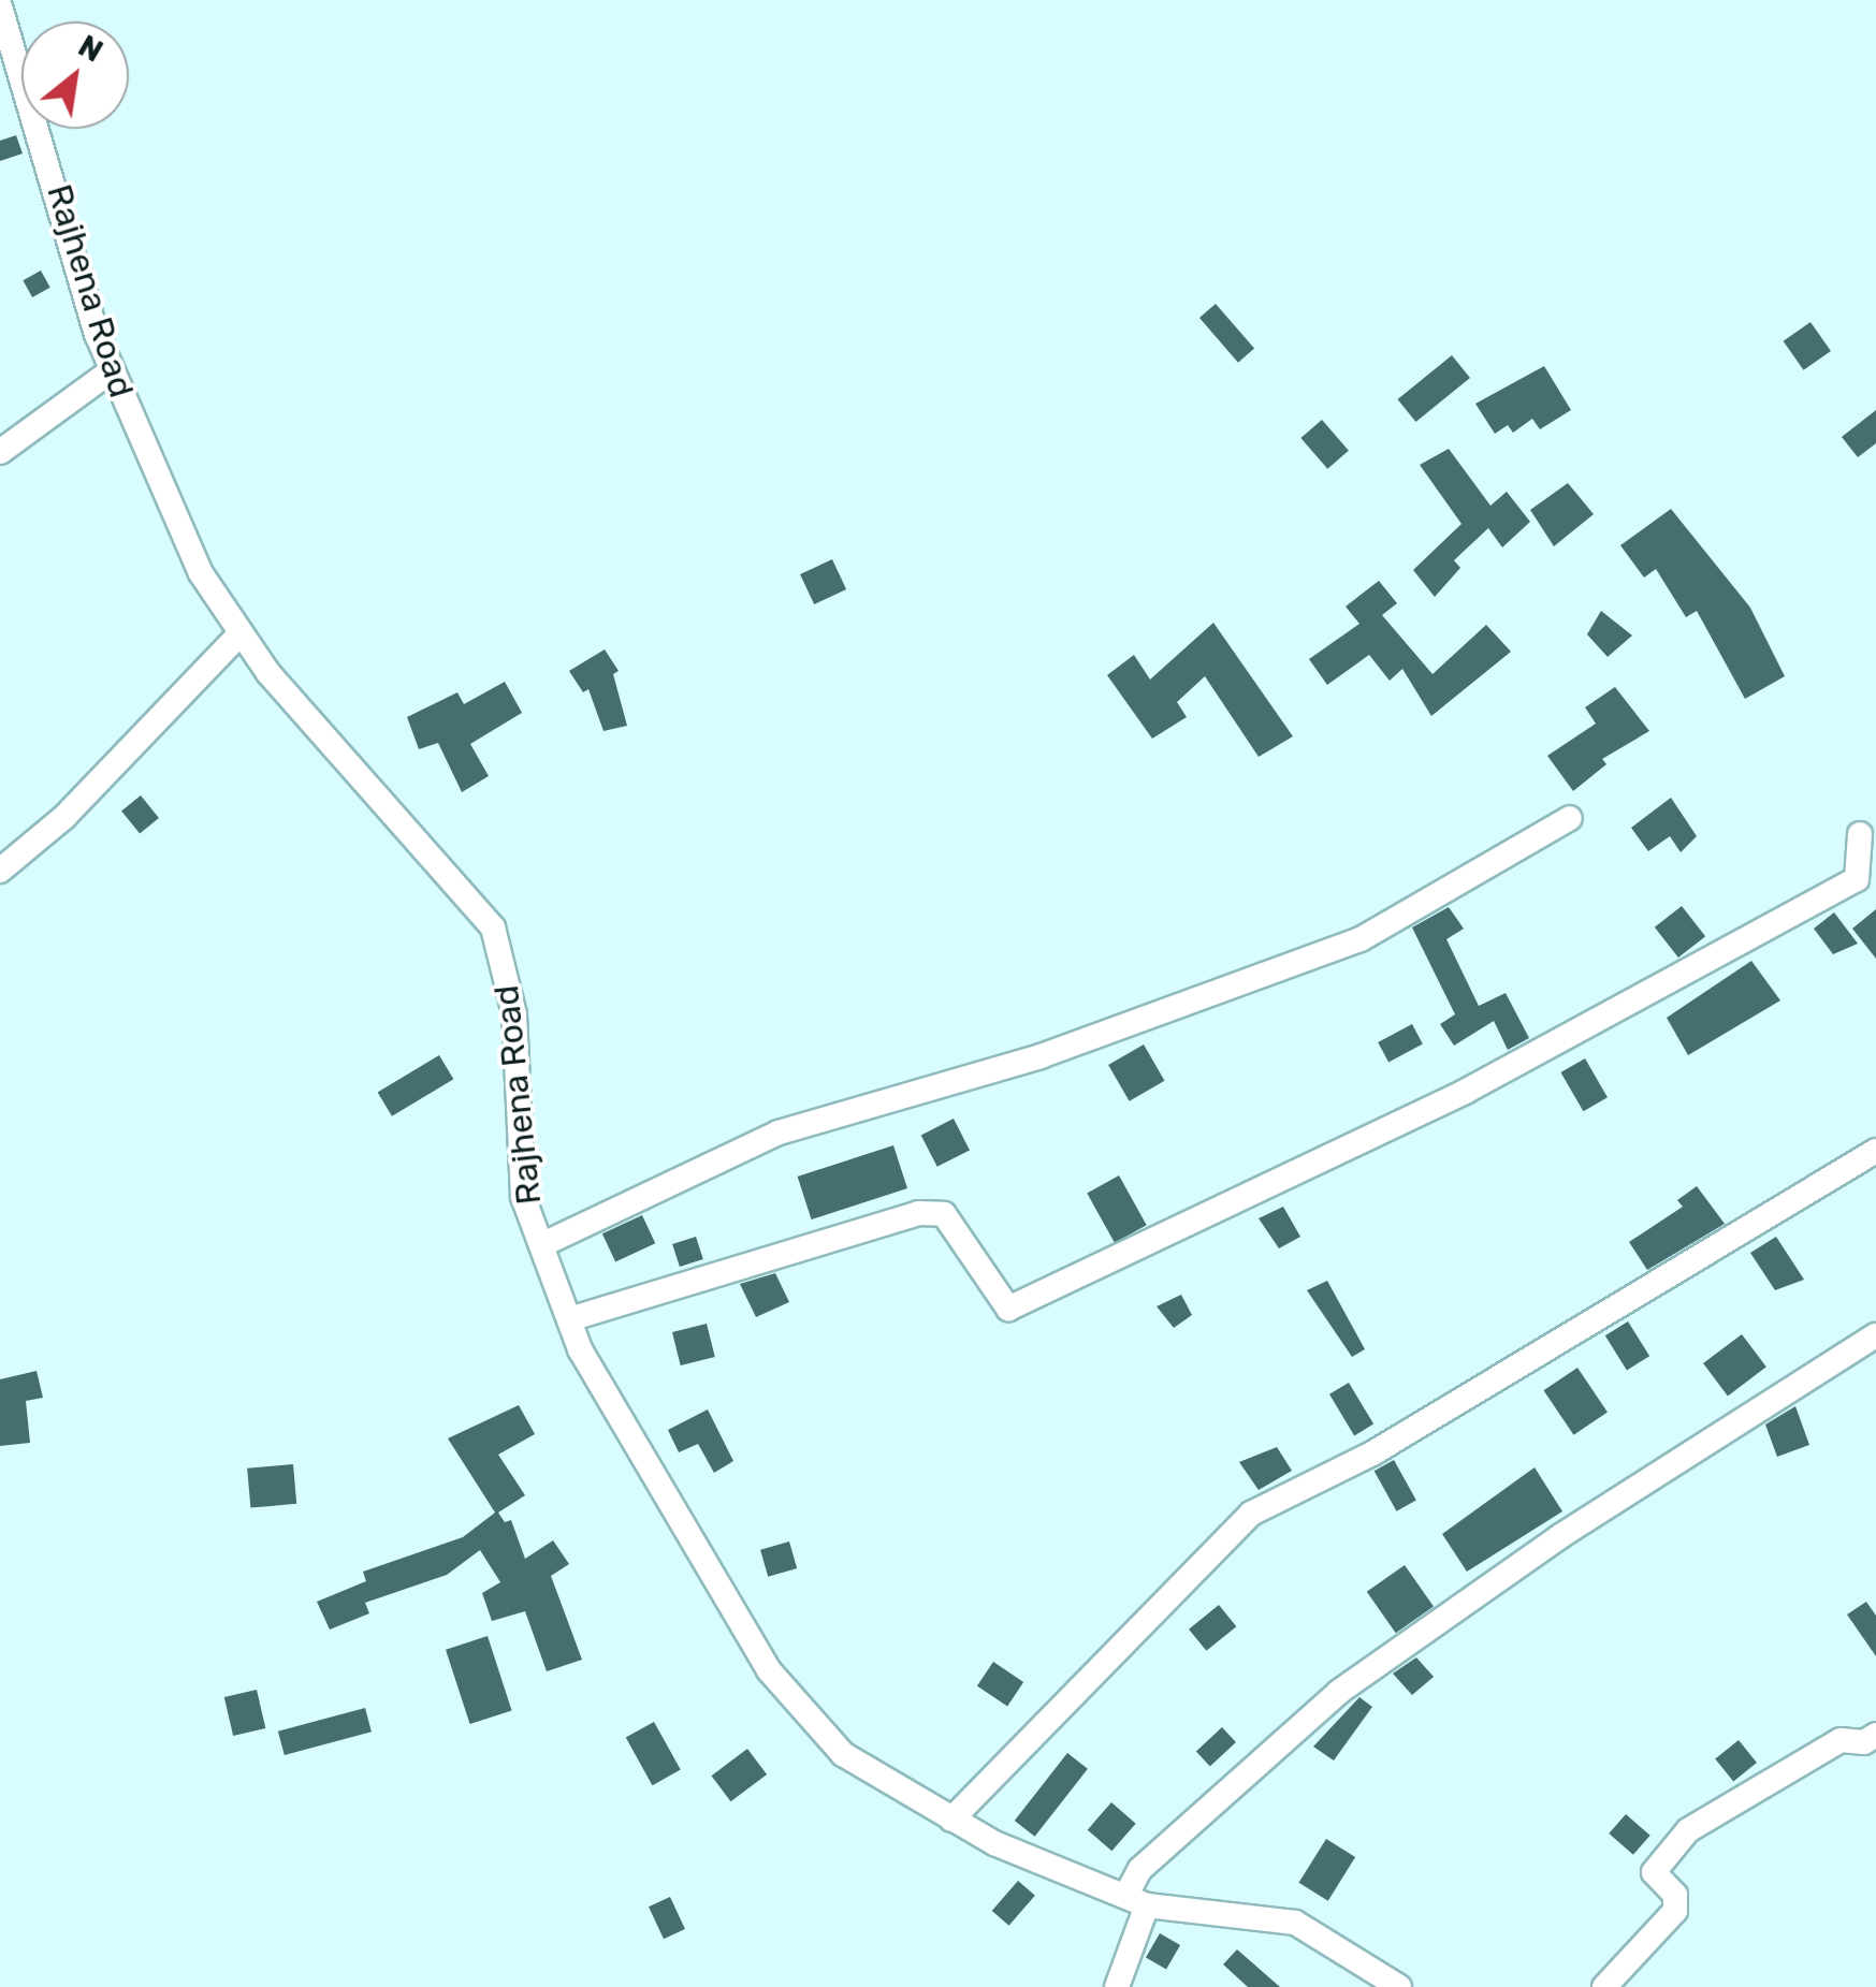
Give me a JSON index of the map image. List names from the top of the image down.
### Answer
{
  "streets": {
    "street": ["Rajhena Road"]
  },
  "north": "top right"
}
